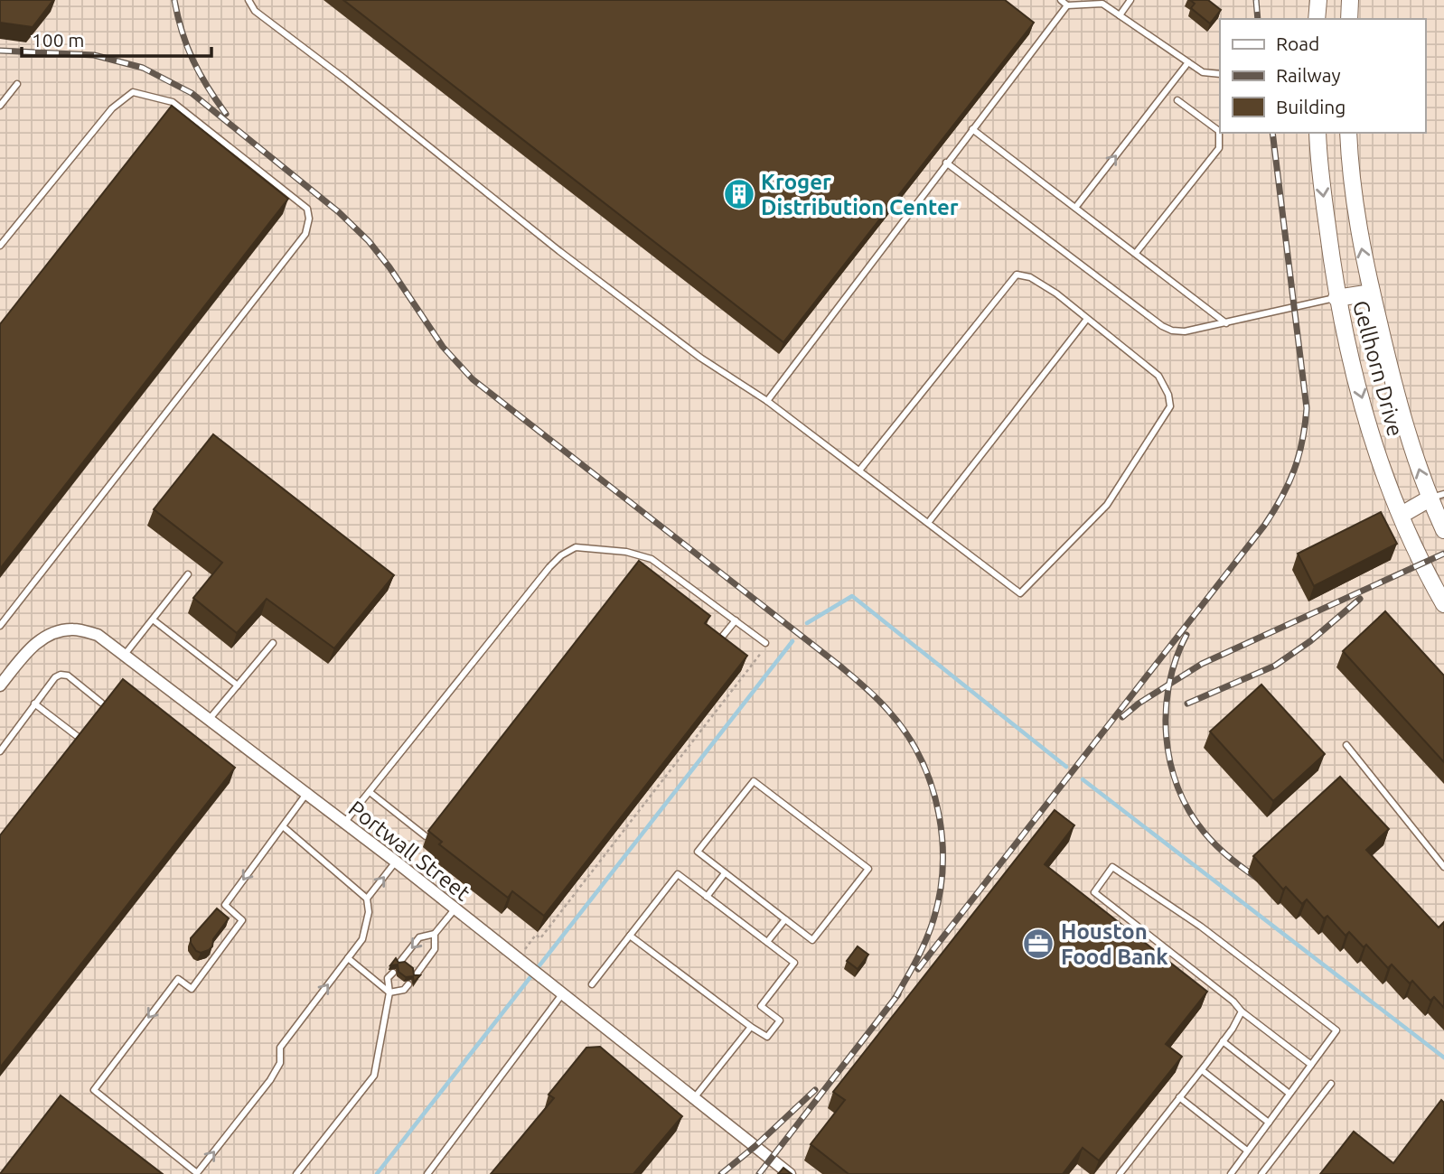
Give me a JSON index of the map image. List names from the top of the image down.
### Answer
{
  "streets": {
    "main road": ["Gellhorn Drive"],
    "street": ["Portwall Street"]
  },
  "places": {
    "building": ["Kroger Distribution Center"],
    "office": ["Houston Food Bank"]
  },
  "legend": ["Road", "Railway", "Building"],
  "scale_bar": "100 m"
}
